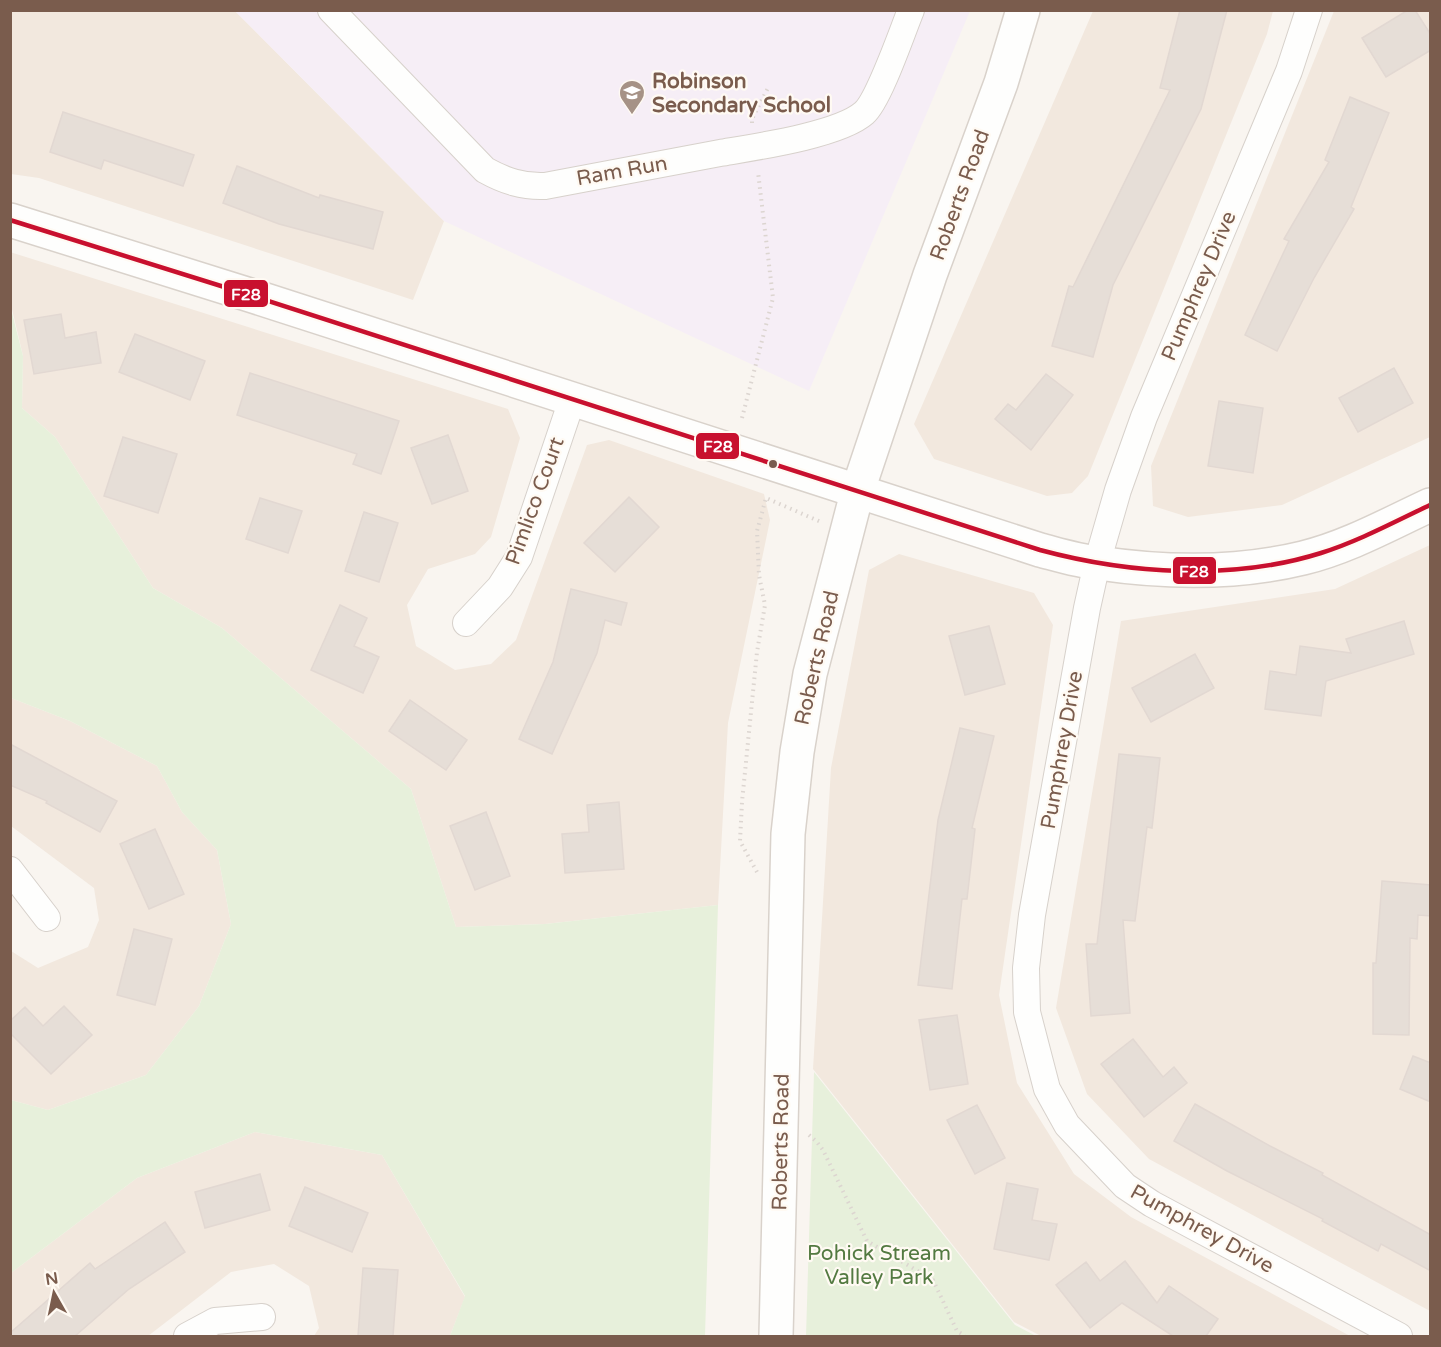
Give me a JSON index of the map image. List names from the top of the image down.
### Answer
{
  "streets": {
    "street": [
      "Ram Run",
      "Roberts Road",
      "Pumphrey Drive",
      "Pimlico Court"
    ]
  },
  "parks": ["Pohick Stream Valley Park"],
  "places": {
    "school or university": ["Robinson Secondary School"]
  },
  "lines": ["transit line F28"],
  "north": "top"
}
